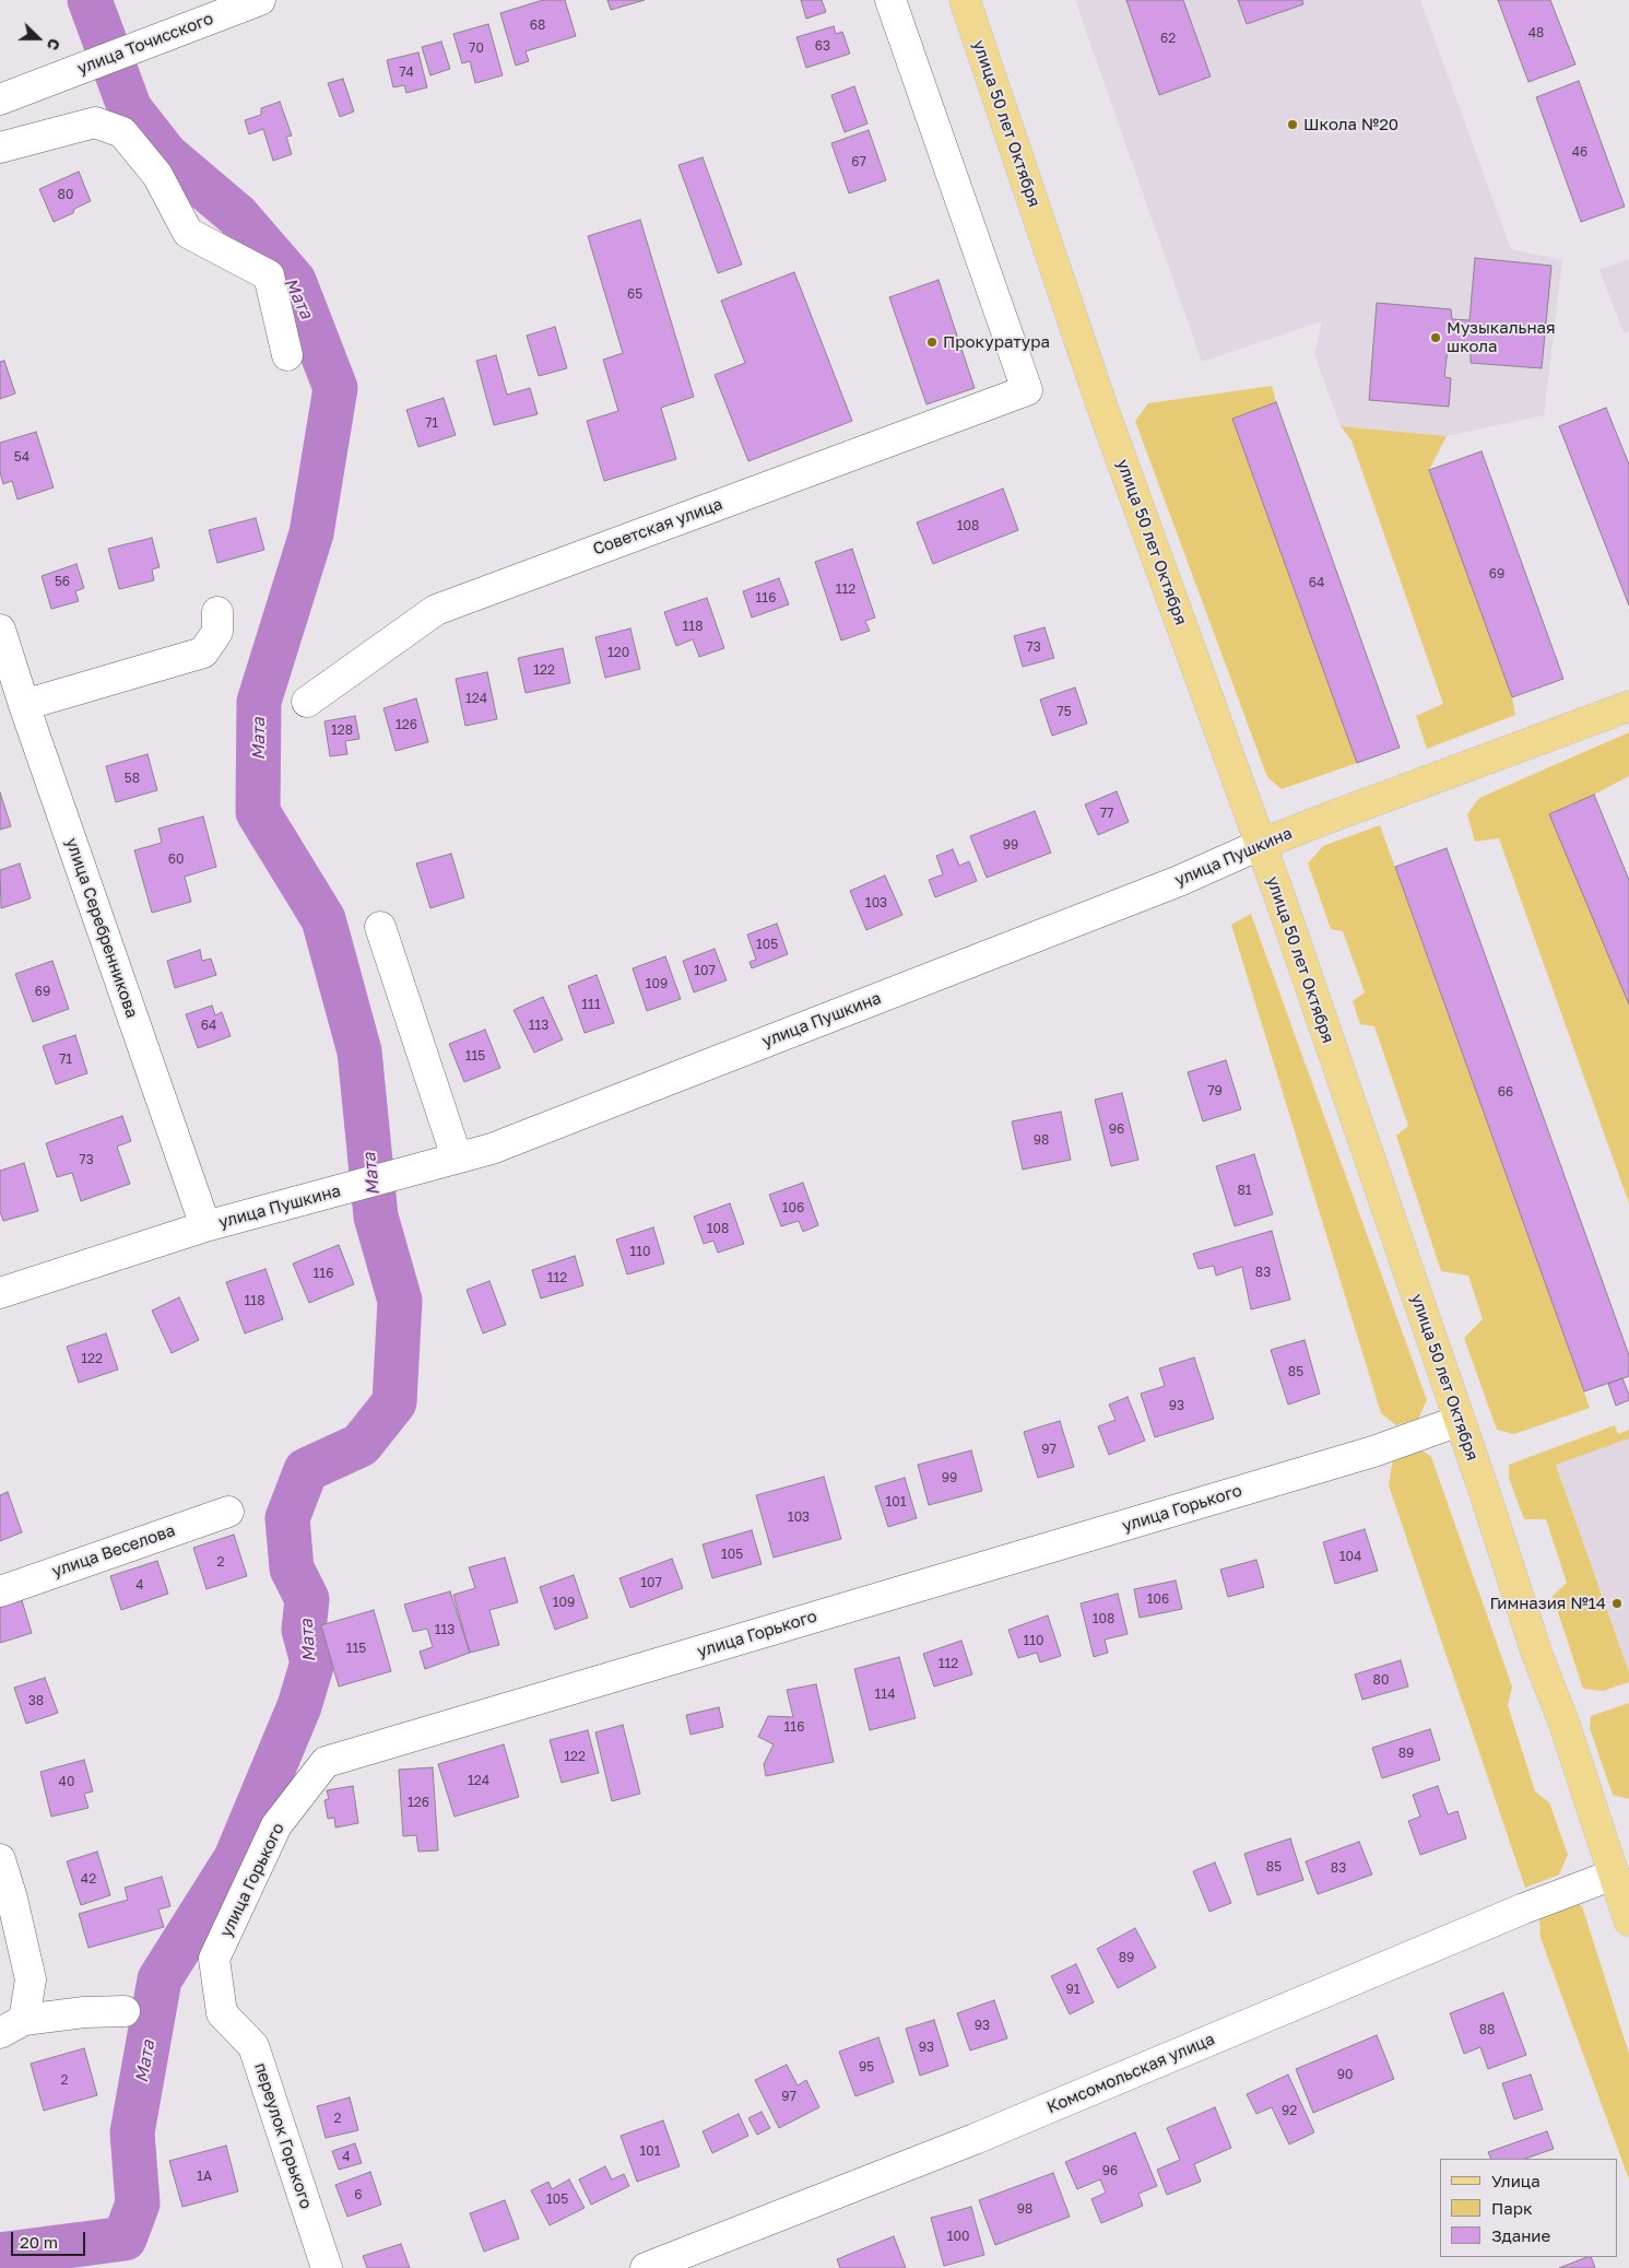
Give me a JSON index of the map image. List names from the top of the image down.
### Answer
{
  "streets": {
    "main road": ["улица 50 лет Октября", "улица Пушкина"],
    "street": [
      "улица Точисского",
      "Советская улица",
      "улица Серебренникова",
      "улица Горького",
      "улица Веселова",
      "Комсомольская улица",
      "переулок Горького"
    ]
  },
  "crossings": [
    ["улица 50 лет Октября", "улица Пушкина"],
    ["улица 50 лет Октября", "улица Горького"],
    ["улица 50 лет Октября", "Комсомольская улица"],
    ["улица Пушкина", "улица Серебренникова"],
    ["улица Горького", "переулок Горького"]
  ],
  "water": ["Мата"],
  "places": [
    "Школа №20",
    "Музыкальная школа",
    "Прокуратура",
    "Гимназия №14"
  ],
  "house_numbers": [
    "68",
    "48",
    "62",
    "63",
    "70",
    "74",
    "46",
    "67",
    "80",
    "65",
    "71",
    "54",
    "108",
    "69",
    "56",
    "64",
    "112",
    "116",
    "118",
    "73",
    "120",
    "122",
    "124",
    "75",
    "126",
    "128",
    "58",
    "77",
    "99",
    "60",
    "103",
    "105",
    "107",
    "109",
    "69",
    "111",
    "64",
    "113",
    "115",
    "71",
    "79",
    "66",
    "96",
    "98",
    "73",
    "81",
    "106",
    "108",
    "110",
    "83",
    "116",
    "112",
    "118",
    "122",
    "85",
    "93",
    "97",
    "99",
    "101",
    "103",
    "105",
    "104",
    "2",
    "107",
    "4",
    "106",
    "109",
    "108",
    "113",
    "110",
    "115",
    "112",
    "80",
    "114",
    "38",
    "116",
    "89",
    "122",
    "124",
    "40",
    "126",
    "85",
    "83",
    "42",
    "89",
    "91",
    "93",
    "88",
    "93",
    "95",
    "90",
    "2",
    "97",
    "92",
    "2",
    "101",
    "4",
    "96",
    "1А",
    "6",
    "105",
    "98",
    "100"
  ],
  "legend": ["Улица", "Парк", "Здание"],
  "scale_bar": "20 m",
  "north": "right"
}
